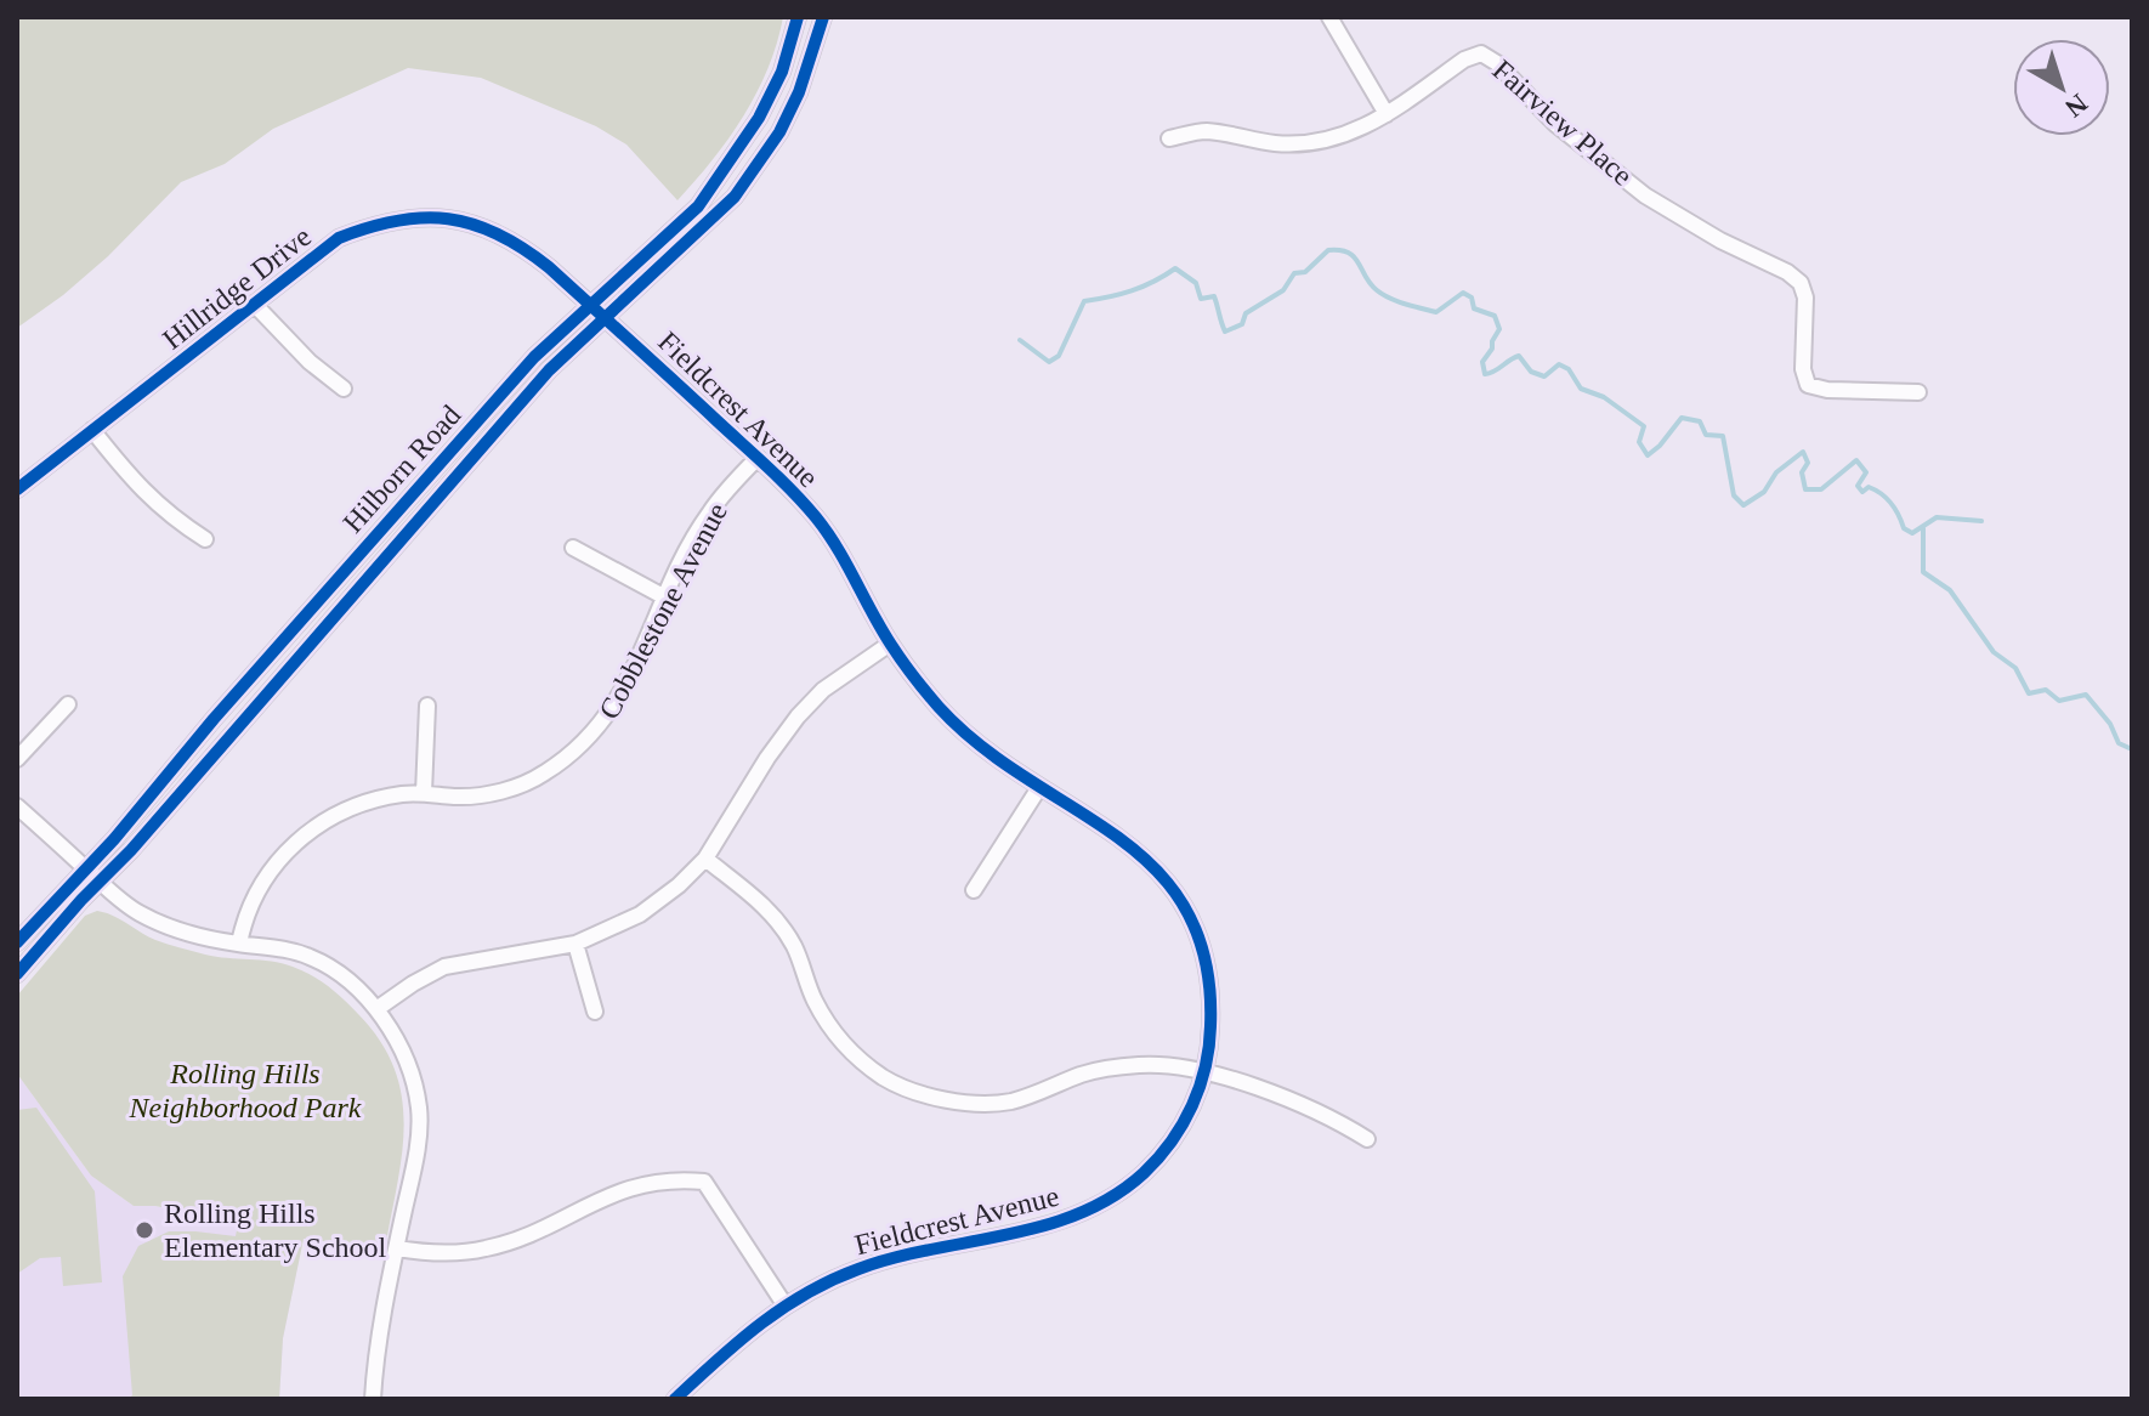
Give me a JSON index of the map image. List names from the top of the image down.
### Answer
{
  "streets": {
    "street": [
      "Fairview Place",
      "Hillridge Drive",
      "Fieldcrest Avenue",
      "Hilborn Road",
      "Cobblestone Avenue"
    ]
  },
  "crossings": [
    ["Hillridge Drive", "Fieldcrest Avenue"],
    ["Hillridge Drive", "Hilborn Road"],
    ["Fieldcrest Avenue", "Hilborn Road"],
    ["Fieldcrest Avenue", "Cobblestone Avenue"]
  ],
  "parks": ["Rolling Hills Neighborhood Park"],
  "places": ["Rolling Hills Elementary School"],
  "north": "bottom right"
}
